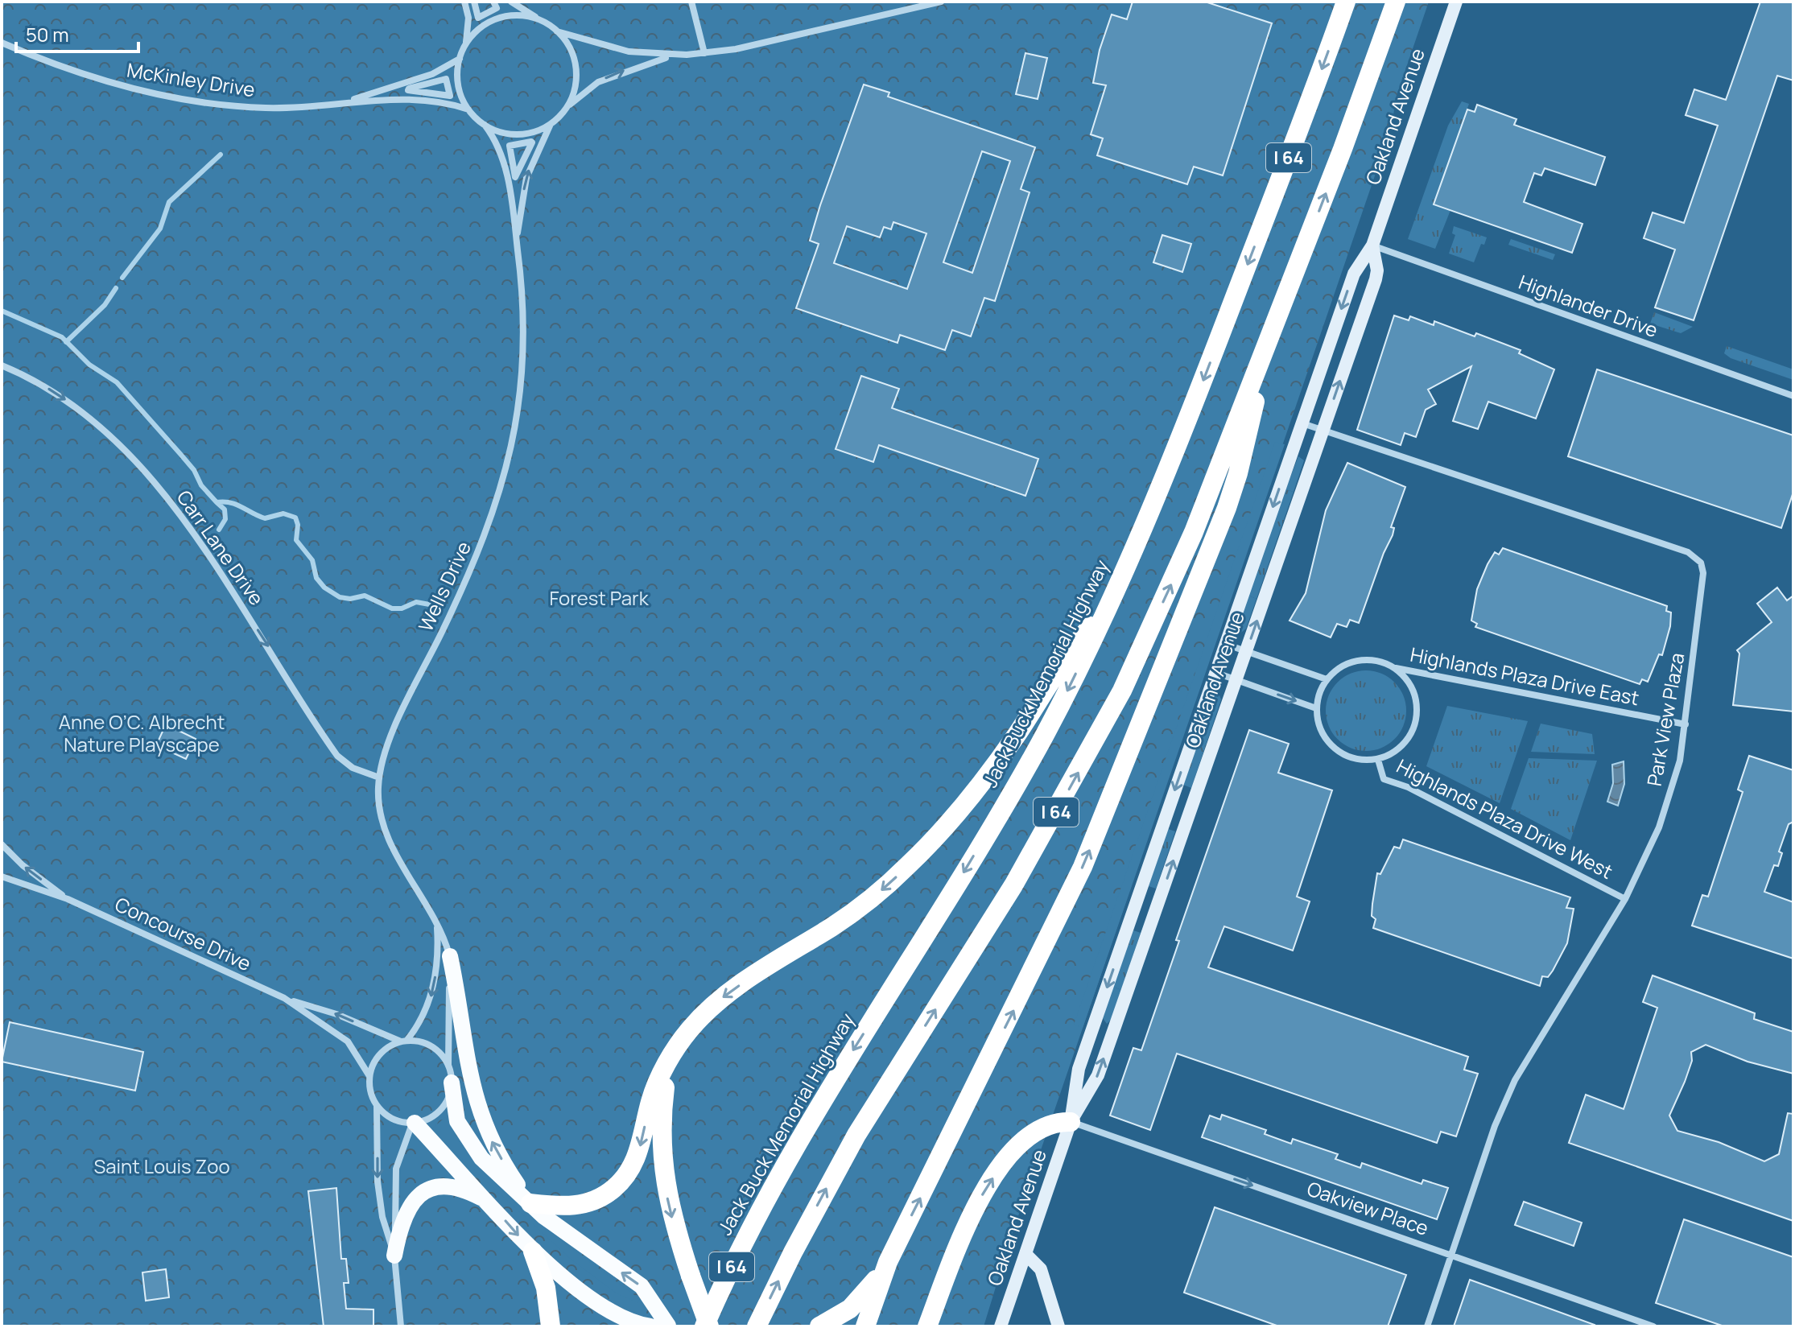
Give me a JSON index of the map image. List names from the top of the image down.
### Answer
{
  "streets": {
    "highway": ["I 64", "Jack Buck Memorial Highway"],
    "street": [
      "McKinley Drive",
      "Oakland Avenue",
      "Highlander Drive",
      "Carr Lane Drive",
      "Wells Drive",
      "Highlands Plaza Drive East",
      "Park View Plaza",
      "Highlands Plaza Drive West",
      "Concourse Drive",
      "Oakview Place"
    ]
  },
  "crossings": [
    ["McKinley Drive", "Wells Drive"],
    ["Oakland Avenue", "Highlander Drive"],
    ["Oakland Avenue", "Park View Plaza"],
    ["Oakland Avenue", "Oakview Place"],
    ["Carr Lane Drive", "Wells Drive"],
    ["Wells Drive", "Concourse Drive"],
    ["Highlands Plaza Drive East", "Park View Plaza"],
    ["Highlands Plaza Drive East", "Highlands Plaza Drive West"],
    ["Park View Plaza", "Highlands Plaza Drive West"],
    ["Park View Plaza", "Oakview Place"]
  ],
  "one_way": ["Carr Lane Drive", "Oakview Place"],
  "parks": ["Forest Park", "Anne O’C. Albrecht Nature Playscape", "Saint Louis Zoo"],
  "scale_bar": "50 m"
}
